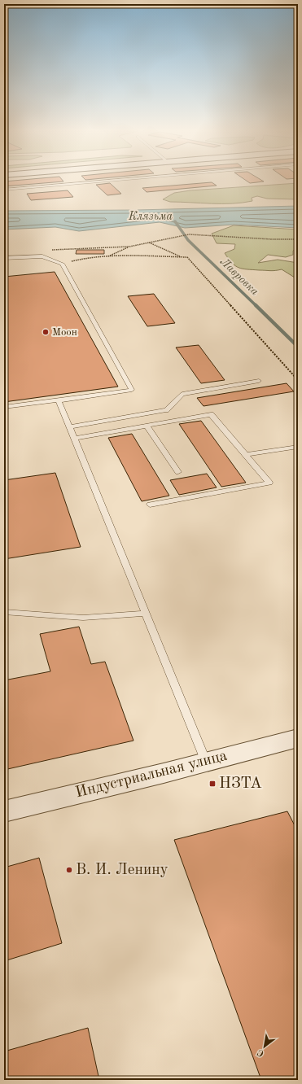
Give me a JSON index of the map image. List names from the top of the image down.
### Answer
{
  "streets": {
    "main road": ["Индустриальная улица"]
  },
  "water": ["Клязьма", "Лавровка"],
  "places": {
    "other": ["Моон", "В. И. Ленину"],
    "transit": ["НЗТА"]
  },
  "north": "bottom left"
}
